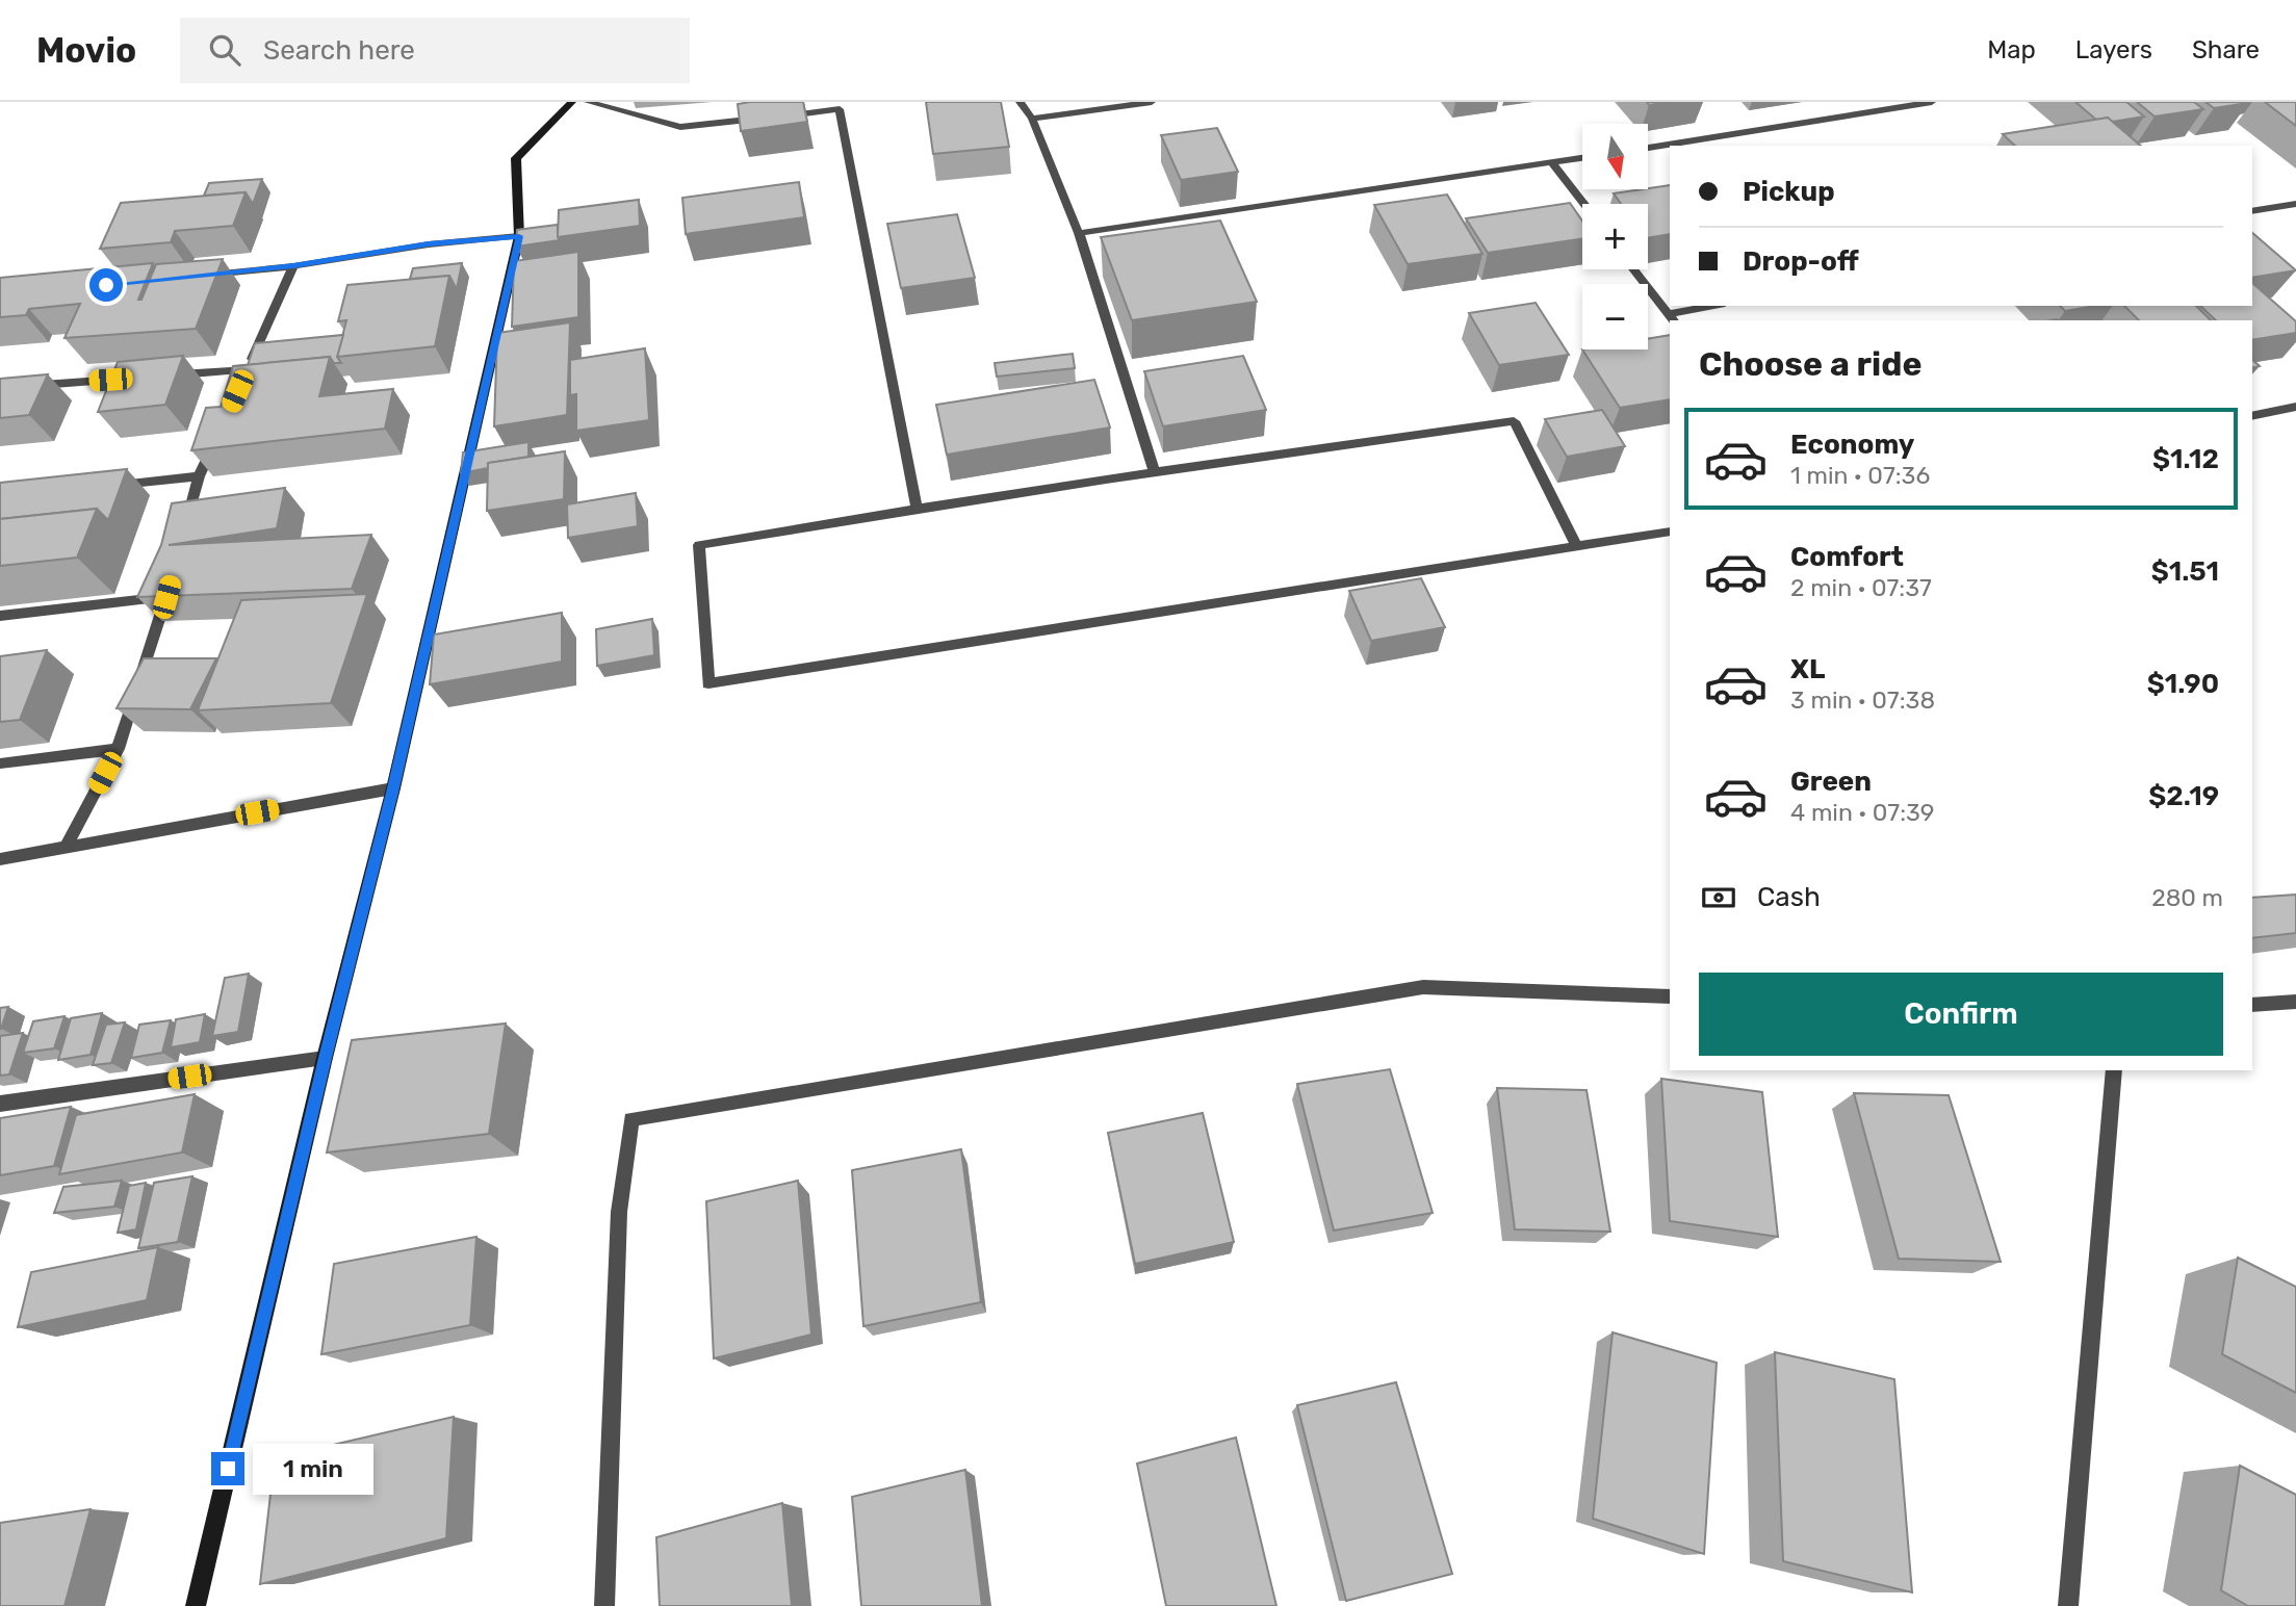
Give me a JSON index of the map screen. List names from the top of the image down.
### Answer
{
  "north": "bottom",
  "page": {
    "header": "Movio",
    "search": "Search here",
    "nav": ["Map", "Layers", "Share"],
    "map_buttons": ["+", "−"],
    "banner": ["Pickup", "Drop-off"],
    "heading": "Choose a ride",
    "list": [
      {
        "name": "Economy",
        "note": "1 min · 07:36",
        "value": "$1.12"
      },
      {
        "name": "Comfort",
        "note": "2 min · 07:37",
        "value": "$1.51"
      },
      {
        "name": "XL",
        "note": "3 min · 07:38",
        "value": "$1.90"
      },
      {
        "name": "Green",
        "note": "4 min · 07:39",
        "value": "$2.19"
      }
    ],
    "pay": ["Cash", "280 m"],
    "buttons": "Confirm",
    "bubble": "1 min"
  }
}
